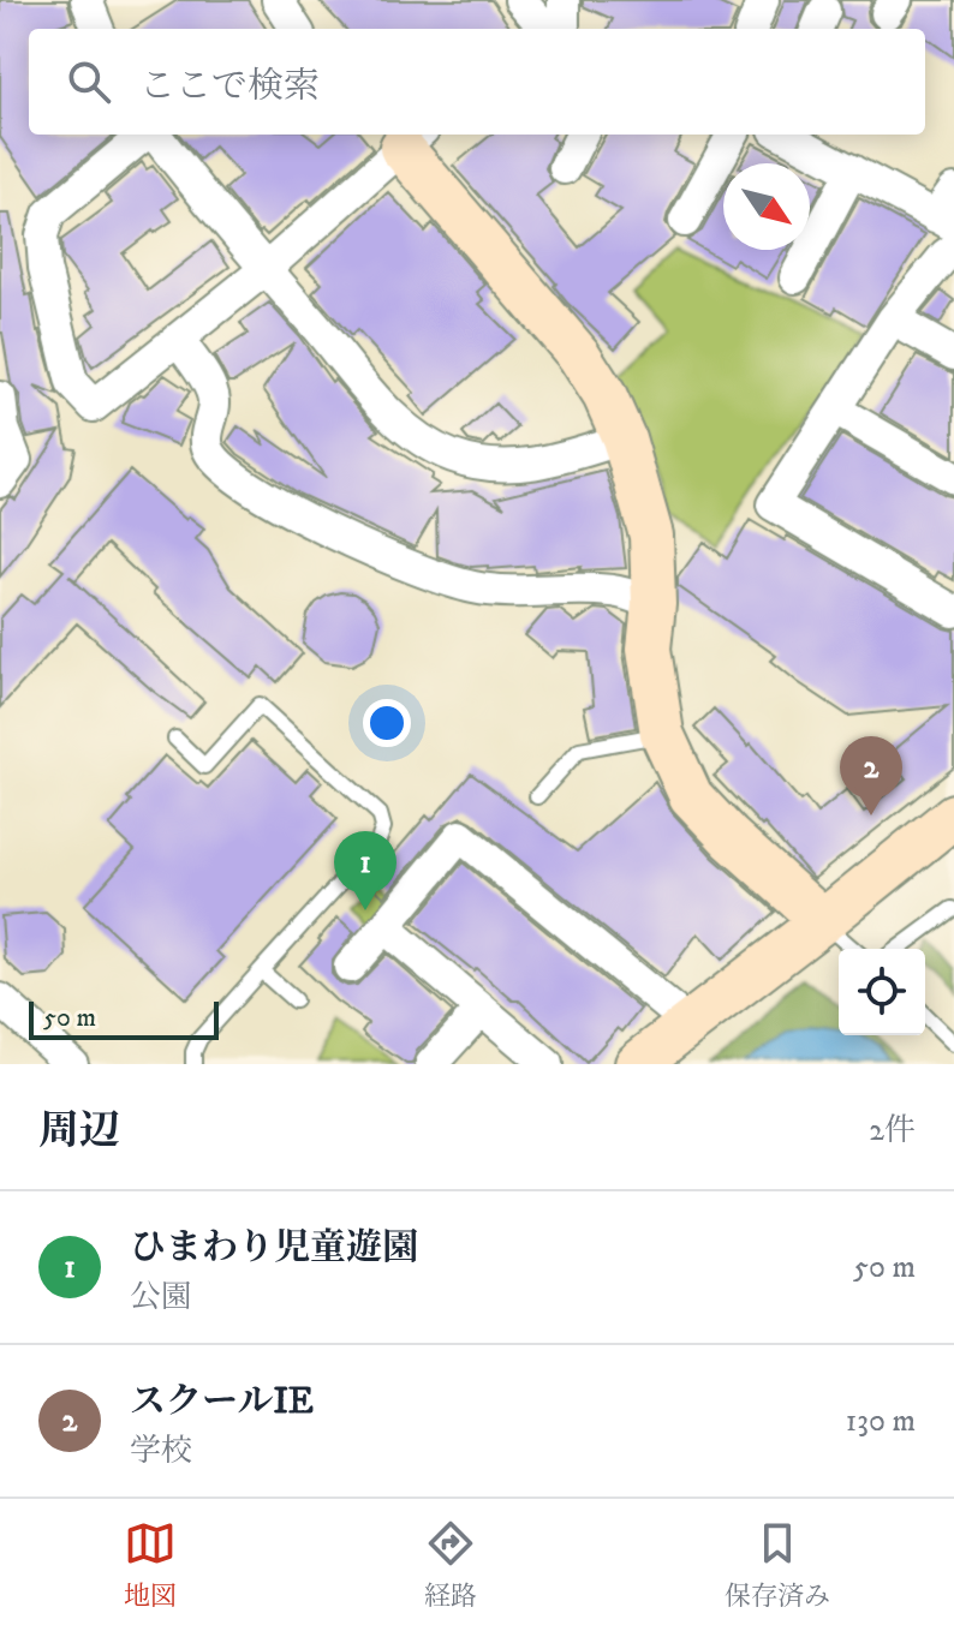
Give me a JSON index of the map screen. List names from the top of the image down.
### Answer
{
  "scale_bar": "50 m",
  "north": "bottom right",
  "page": {
    "search": "ここで検索",
    "pins": ["2", "1"],
    "scale": "50 m",
    "heading": ["周辺", "2件"],
    "list": [
      {
        "mark": "1",
        "name": "ひまわり児童遊園",
        "note": "公園",
        "value": "50 m"
      },
      {
        "mark": "2",
        "name": "スクールIE",
        "note": "学校",
        "value": "130 m"
      }
    ],
    "nav": ["地図", "経路", "保存済み"]
  }
}
